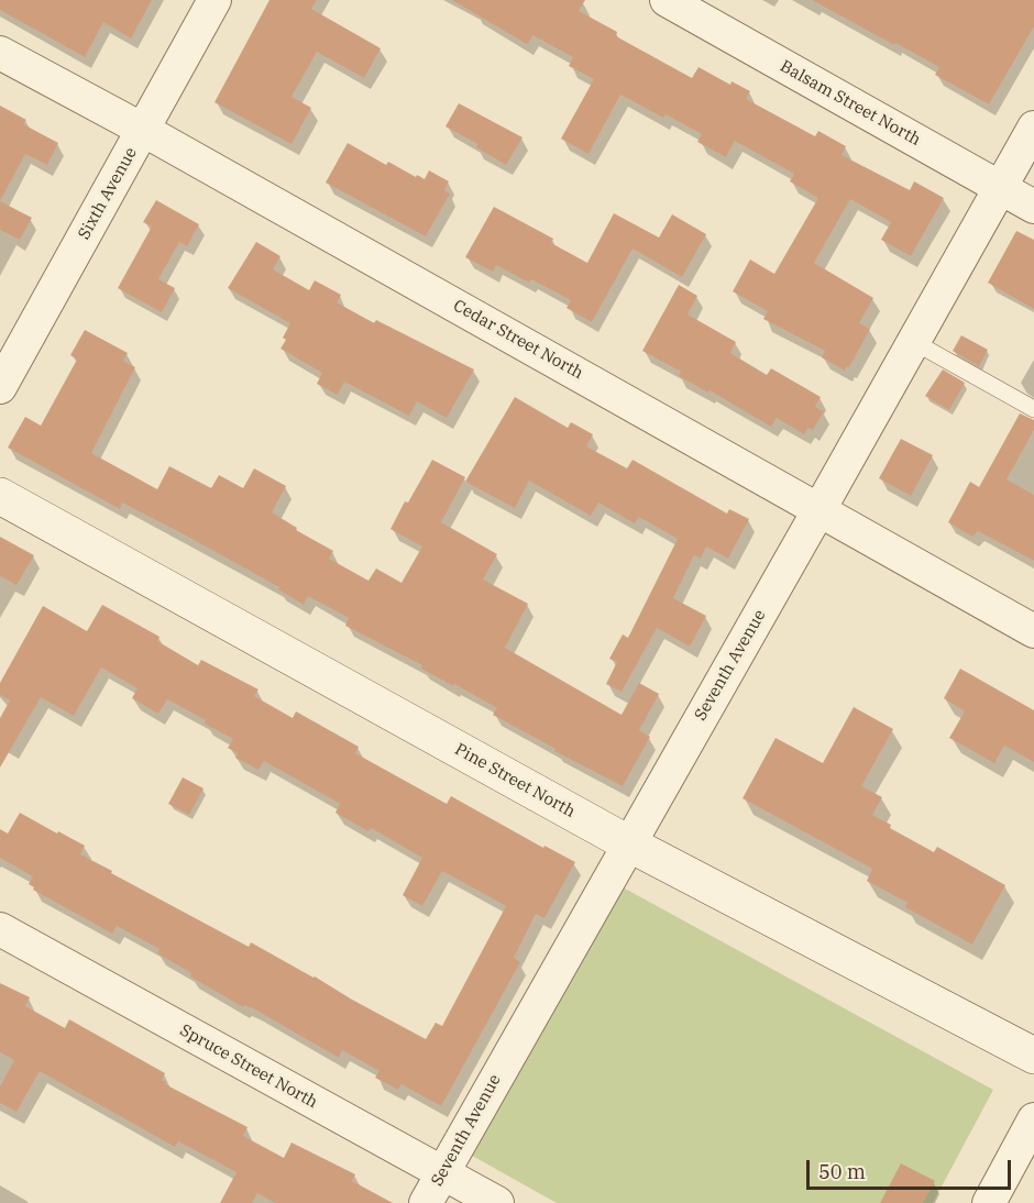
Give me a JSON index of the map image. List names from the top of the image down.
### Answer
{
  "streets": {
    "street": [
      "Balsam Street North",
      "Sixth Avenue",
      "Cedar Street North",
      "Seventh Avenue",
      "Pine Street North",
      "Spruce Street North"
    ]
  },
  "crossings": [
    ["Balsam Street North", "Seventh Avenue"],
    ["Sixth Avenue", "Cedar Street North"],
    ["Cedar Street North", "Seventh Avenue"],
    ["Seventh Avenue", "Pine Street North"],
    ["Seventh Avenue", "Spruce Street North"]
  ],
  "scale_bar": "50 m"
}
